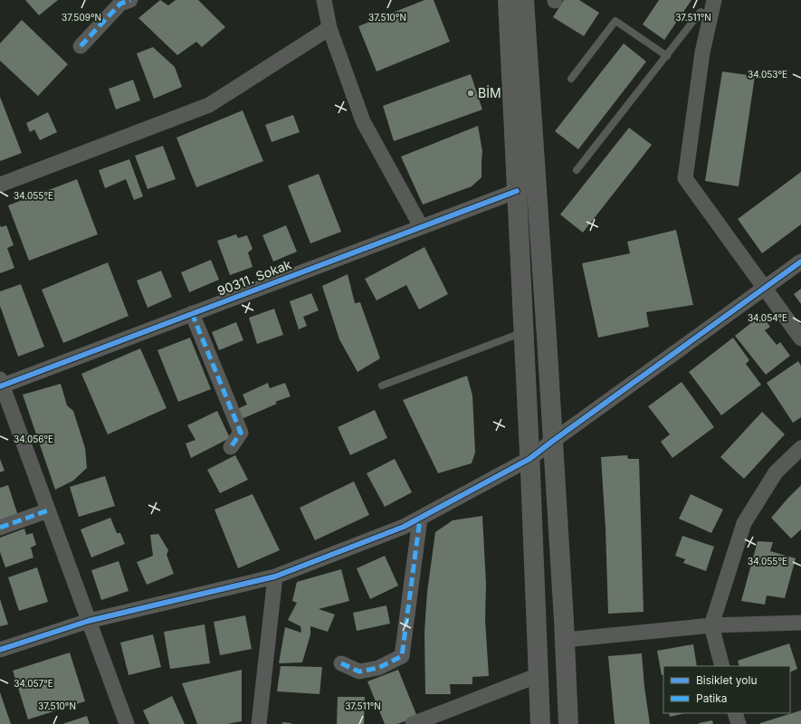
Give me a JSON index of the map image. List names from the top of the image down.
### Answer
{
  "streets": {
    "street": ["90311. Sokak"]
  },
  "places": ["BİM"],
  "legend": ["Bisiklet yolu", "Patika"],
  "coordinates": [
    "37.509°N",
    "37.510°N",
    "37.511°N",
    "34.053°E",
    "34.055°E",
    "34.054°E",
    "34.056°E",
    "34.057°E"
  ]
}
